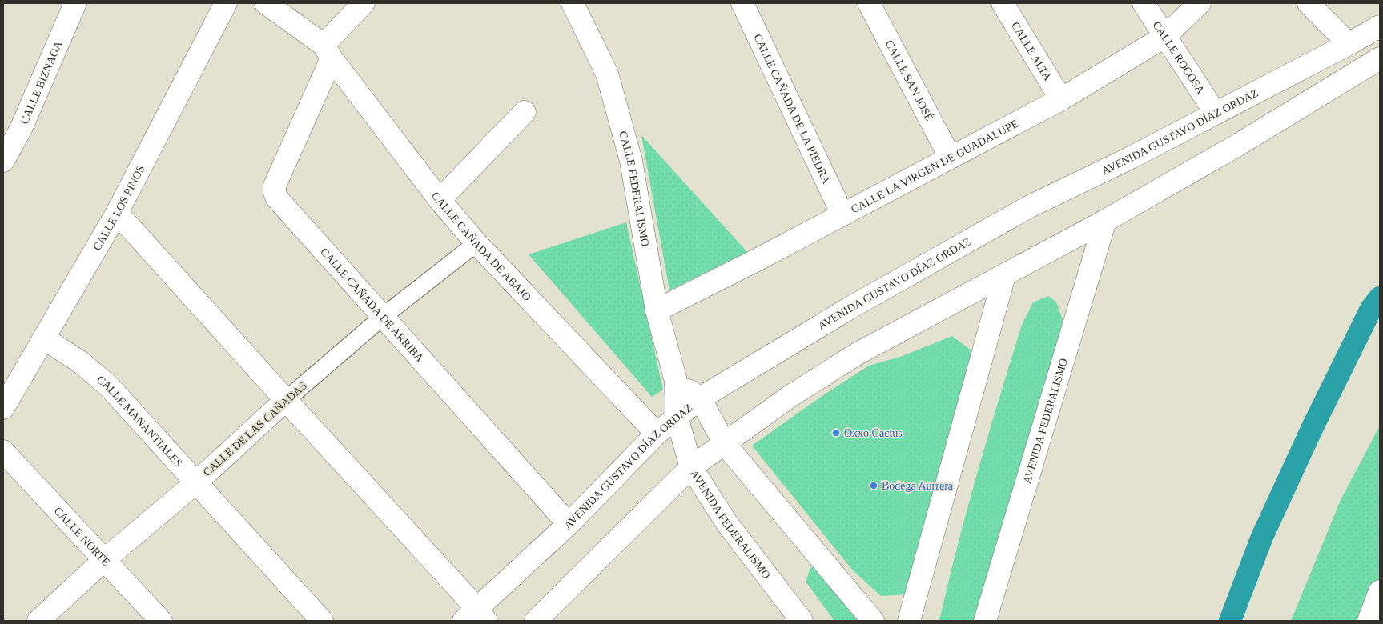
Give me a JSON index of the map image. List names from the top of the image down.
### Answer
{
  "streets": {
    "street": [
      "CALLE ALTA",
      "CALLE ROCOSA",
      "CALLE SAN JOSÉ",
      "CALLE BIZNAGA",
      "CALLE CAÑADA DE LA PIEDRA",
      "AVENIDA GUSTAVO DÍAZ ORDAZ",
      "CALLE LA VIRGEN DE GUADALUPE",
      "CALLE FEDERALISMO",
      "CALLE LOS PINOS",
      "CALLE CAÑADA DE ABAJO",
      "CALLE CAÑADA DE ARRIBA",
      "CALLE MANANTIALES",
      "AVENIDA FEDERALISMO",
      "CALLE DE LAS CAÑADAS",
      "CALLE NORTE"
    ]
  },
  "crossings": [
    ["CALLE ALTA", "CALLE LA VIRGEN DE GUADALUPE"],
    ["CALLE ROCOSA", "AVENIDA GUSTAVO DÍAZ ORDAZ"],
    ["CALLE ROCOSA", "CALLE LA VIRGEN DE GUADALUPE"],
    ["CALLE SAN JOSÉ", "CALLE LA VIRGEN DE GUADALUPE"],
    ["CALLE CAÑADA DE LA PIEDRA", "CALLE LA VIRGEN DE GUADALUPE"],
    ["AVENIDA GUSTAVO DÍAZ ORDAZ", "CALLE FEDERALISMO"],
    ["AVENIDA GUSTAVO DÍAZ ORDAZ", "CALLE CAÑADA DE ABAJO"],
    ["AVENIDA GUSTAVO DÍAZ ORDAZ", "CALLE CAÑADA DE ARRIBA"],
    ["AVENIDA GUSTAVO DÍAZ ORDAZ", "AVENIDA FEDERALISMO"],
    ["CALLE LA VIRGEN DE GUADALUPE", "CALLE FEDERALISMO"],
    ["CALLE FEDERALISMO", "AVENIDA FEDERALISMO"],
    ["CALLE LOS PINOS", "CALLE MANANTIALES"],
    ["CALLE CAÑADA DE ABAJO", "CALLE CAÑADA DE ARRIBA"],
    ["CALLE CAÑADA DE ABAJO", "CALLE DE LAS CAÑADAS"],
    ["CALLE CAÑADA DE ARRIBA", "CALLE DE LAS CAÑADAS"],
    ["CALLE MANANTIALES", "CALLE DE LAS CAÑADAS"],
    ["CALLE DE LAS CAÑADAS", "CALLE NORTE"]
  ],
  "places": ["Oxxo Cactus", "Bodega Aurrera"]
}
